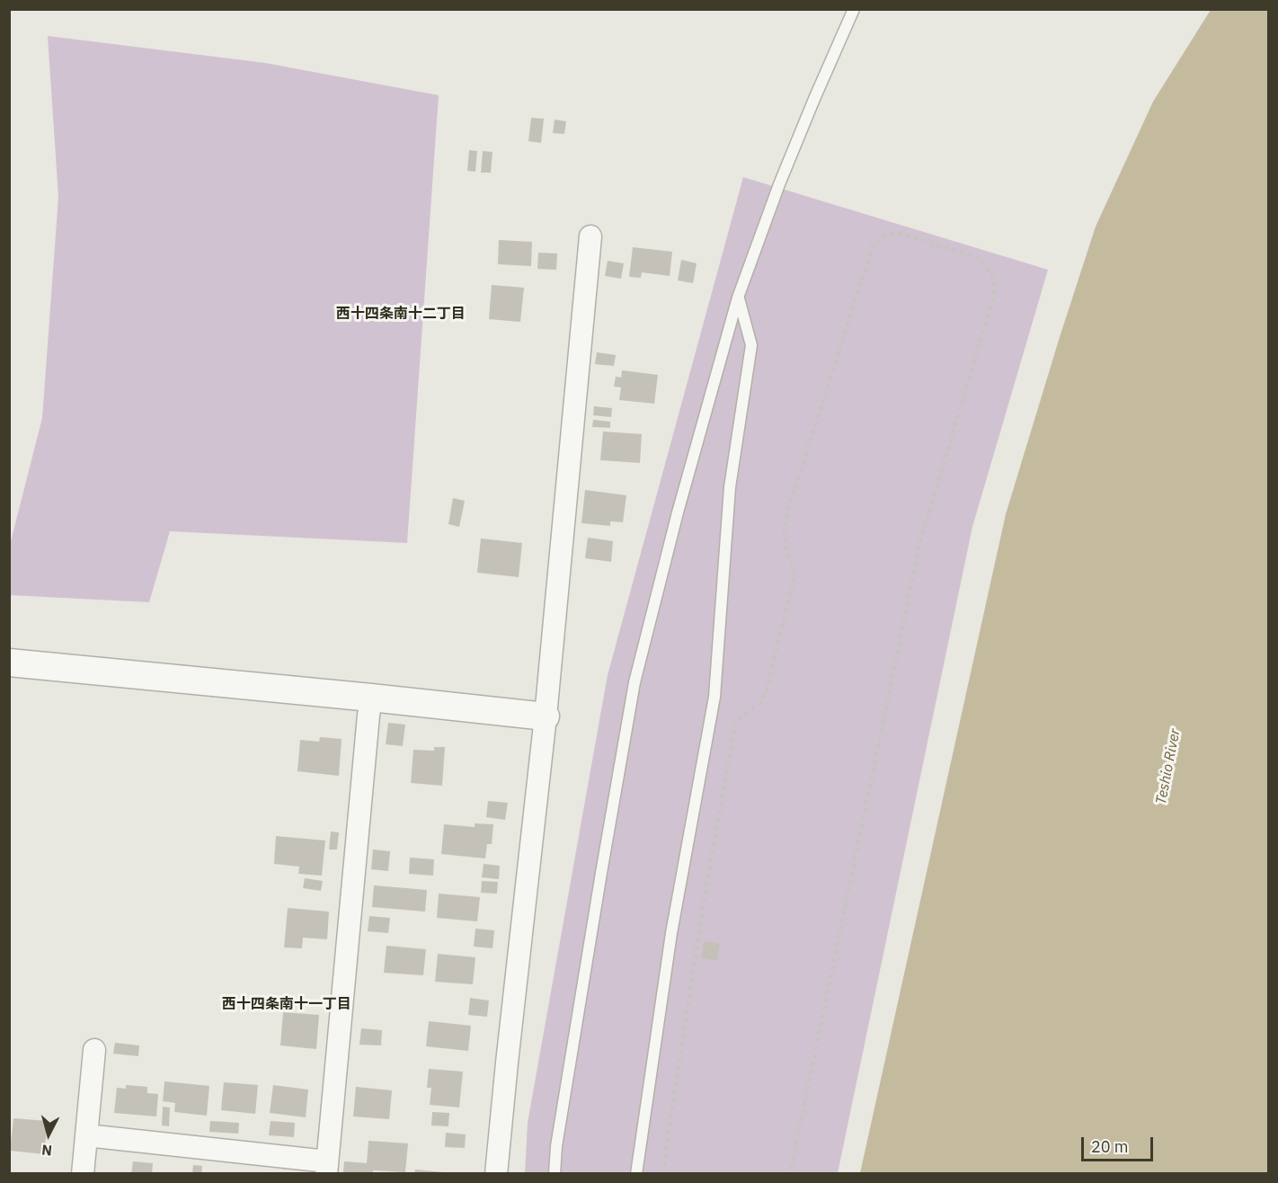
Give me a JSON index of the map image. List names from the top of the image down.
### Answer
{
  "districts": ["西十四条南十二丁目", "西十四条南十一丁目"],
  "water": ["Teshio River"],
  "scale_bar": "20 m",
  "north": "bottom"
}
